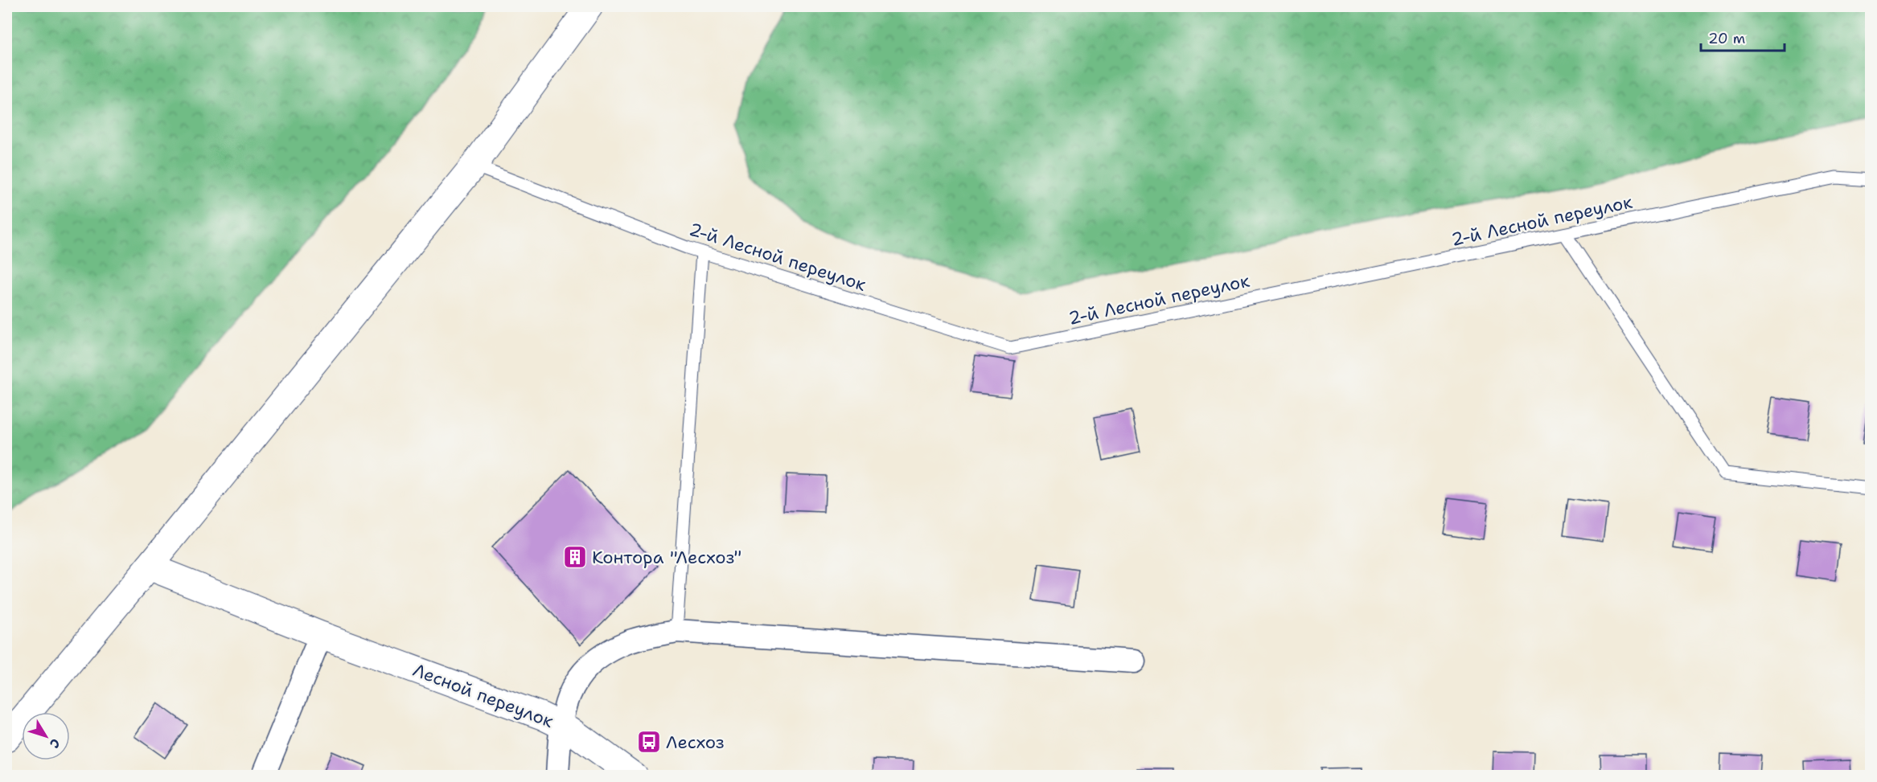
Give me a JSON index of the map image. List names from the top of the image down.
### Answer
{
  "streets": {
    "street": ["Лесной переулок"],
    "lane": ["2-й Лесной переулок"]
  },
  "places": {
    "building": ["Контора \"Лесхоз\""],
    "bus stop": ["Лесхоз"]
  },
  "scale_bar": "20 m",
  "north": "bottom right"
}
